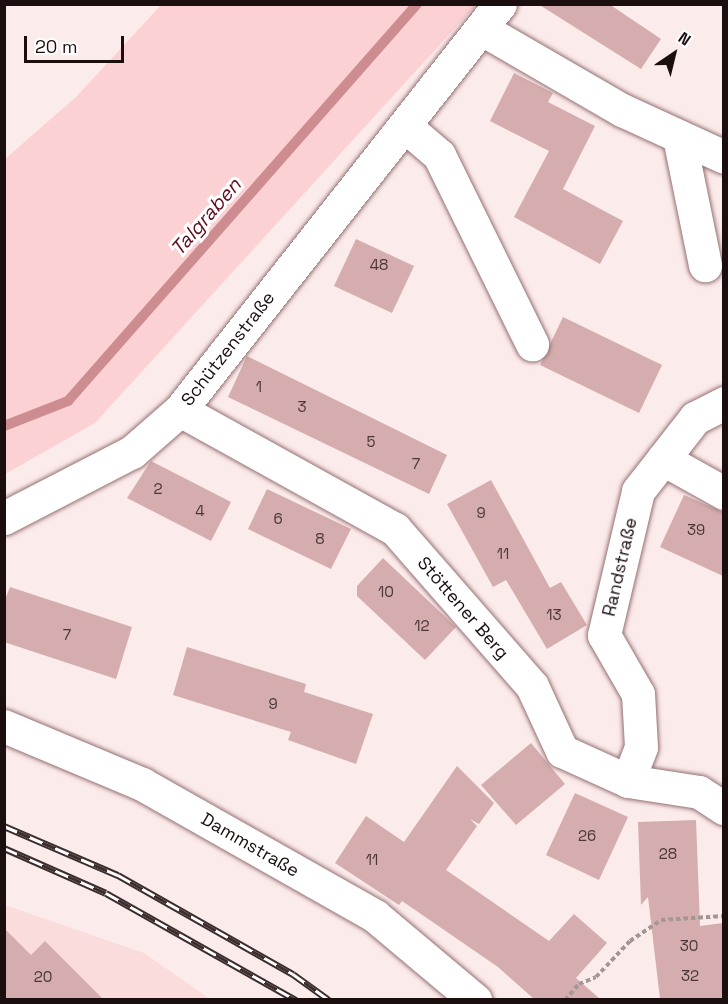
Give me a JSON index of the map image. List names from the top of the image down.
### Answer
{
  "streets": {
    "street": [
      "Schützenstraße",
      "Randstraße",
      "Stöttener Berg",
      "Dammstraße"
    ]
  },
  "crossings": [
    ["Schützenstraße", "Stöttener Berg"],
    ["Randstraße", "Stöttener Berg"]
  ],
  "water": ["Talgraben"],
  "house_numbers": [
    "48",
    "1",
    "3",
    "5",
    "7",
    "2",
    "4",
    "9",
    "6",
    "39",
    "8",
    "11",
    "10",
    "13",
    "12",
    "7",
    "9",
    "26",
    "28",
    "11",
    "30",
    "32",
    "20"
  ],
  "scale_bar": "20 m",
  "north": "top right"
}
